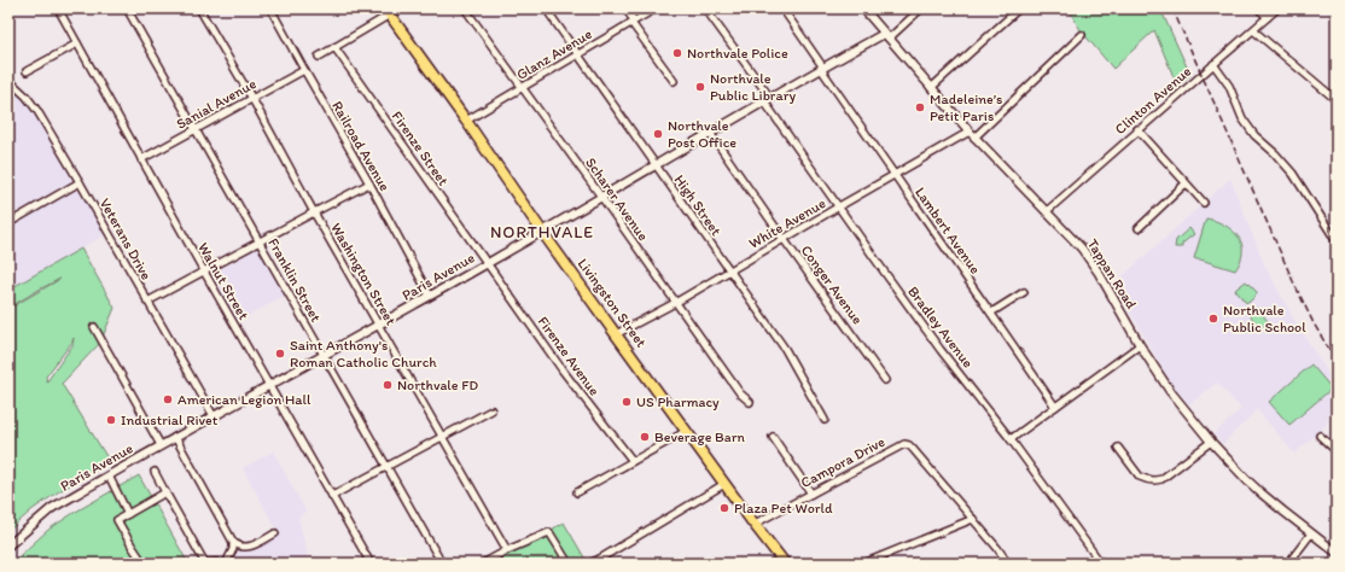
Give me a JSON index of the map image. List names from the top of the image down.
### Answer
{
  "streets": {
    "main road": ["Livingston Street"],
    "street": [
      "Glanz Avenue",
      "Clinton Avenue",
      "Sanial Avenue",
      "Railroad Avenue",
      "Firenze Street",
      "Scharer Avenue",
      "High Street",
      "White Avenue",
      "Lambert Avenue",
      "Veterans Drive",
      "Washington Street",
      "Tappan Road",
      "Paris Avenue",
      "Franklin Street",
      "Walnut Street",
      "Conger Avenue",
      "Bradley Avenue",
      "Firenze Avenue",
      "Campora Drive"
    ]
  },
  "crossings": [
    ["Glanz Avenue", "Scharer Avenue"],
    ["Glanz Avenue", "High Street"],
    ["Glanz Avenue", "Livingston Street"],
    ["Clinton Avenue", "Tappan Road"],
    ["Sanial Avenue", "Railroad Avenue"],
    ["Sanial Avenue", "Washington Street"],
    ["Sanial Avenue", "Franklin Street"],
    ["Sanial Avenue", "Walnut Street"],
    ["Railroad Avenue", "Paris Avenue"],
    ["Firenze Street", "Paris Avenue"],
    ["Firenze Street", "Firenze Avenue"],
    ["Scharer Avenue", "White Avenue"],
    ["Scharer Avenue", "Paris Avenue"],
    ["High Street", "White Avenue"],
    ["High Street", "Paris Avenue"],
    ["White Avenue", "Lambert Avenue"],
    ["White Avenue", "Tappan Road"],
    ["White Avenue", "Conger Avenue"],
    ["White Avenue", "Livingston Street"],
    ["White Avenue", "Bradley Avenue"],
    ["Lambert Avenue", "Paris Avenue"],
    ["Veterans Drive", "Paris Avenue"],
    ["Washington Street", "Paris Avenue"],
    ["Tappan Road", "Paris Avenue"],
    ["Paris Avenue", "Franklin Street"],
    ["Paris Avenue", "Walnut Street"],
    ["Paris Avenue", "Conger Avenue"],
    ["Paris Avenue", "Livingston Street"],
    ["Paris Avenue", "Bradley Avenue"],
    ["Paris Avenue", "Firenze Avenue"],
    ["Livingston Street", "Campora Drive"]
  ],
  "districts": ["NORTHVALE"],
  "places": [
    "Northvale Police",
    "Northvale Public Library",
    "Madeleine’s Petit Paris",
    "Northvale Post Office",
    "Northvale Public School",
    "Saint Anthony's Roman Catholic Church",
    "Northvale FD",
    "American Legion Hall",
    "US Pharmacy",
    "Industrial Rivet",
    "Beverage Barn",
    "Plaza Pet World"
  ]
}
